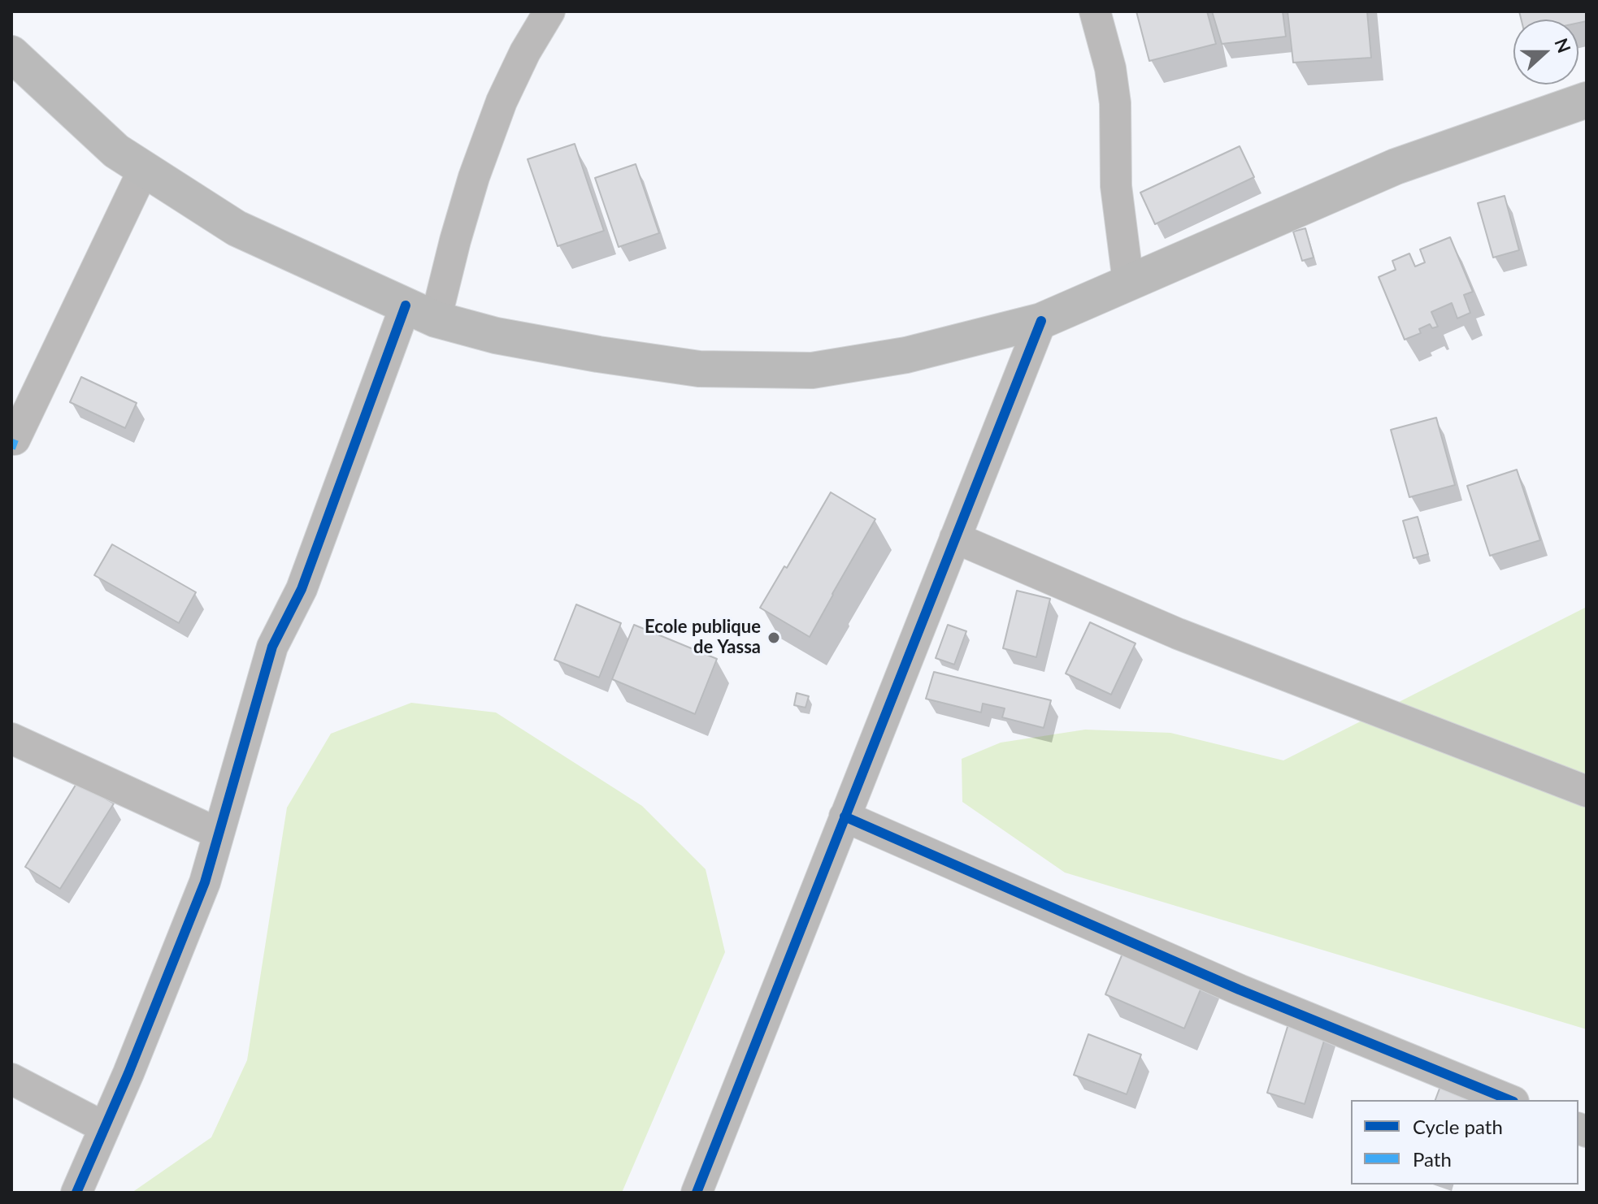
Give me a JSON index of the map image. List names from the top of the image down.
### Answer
{
  "places": ["Ecole publique de Yassa"],
  "legend": ["Cycle path", "Path"],
  "north": "right"
}
